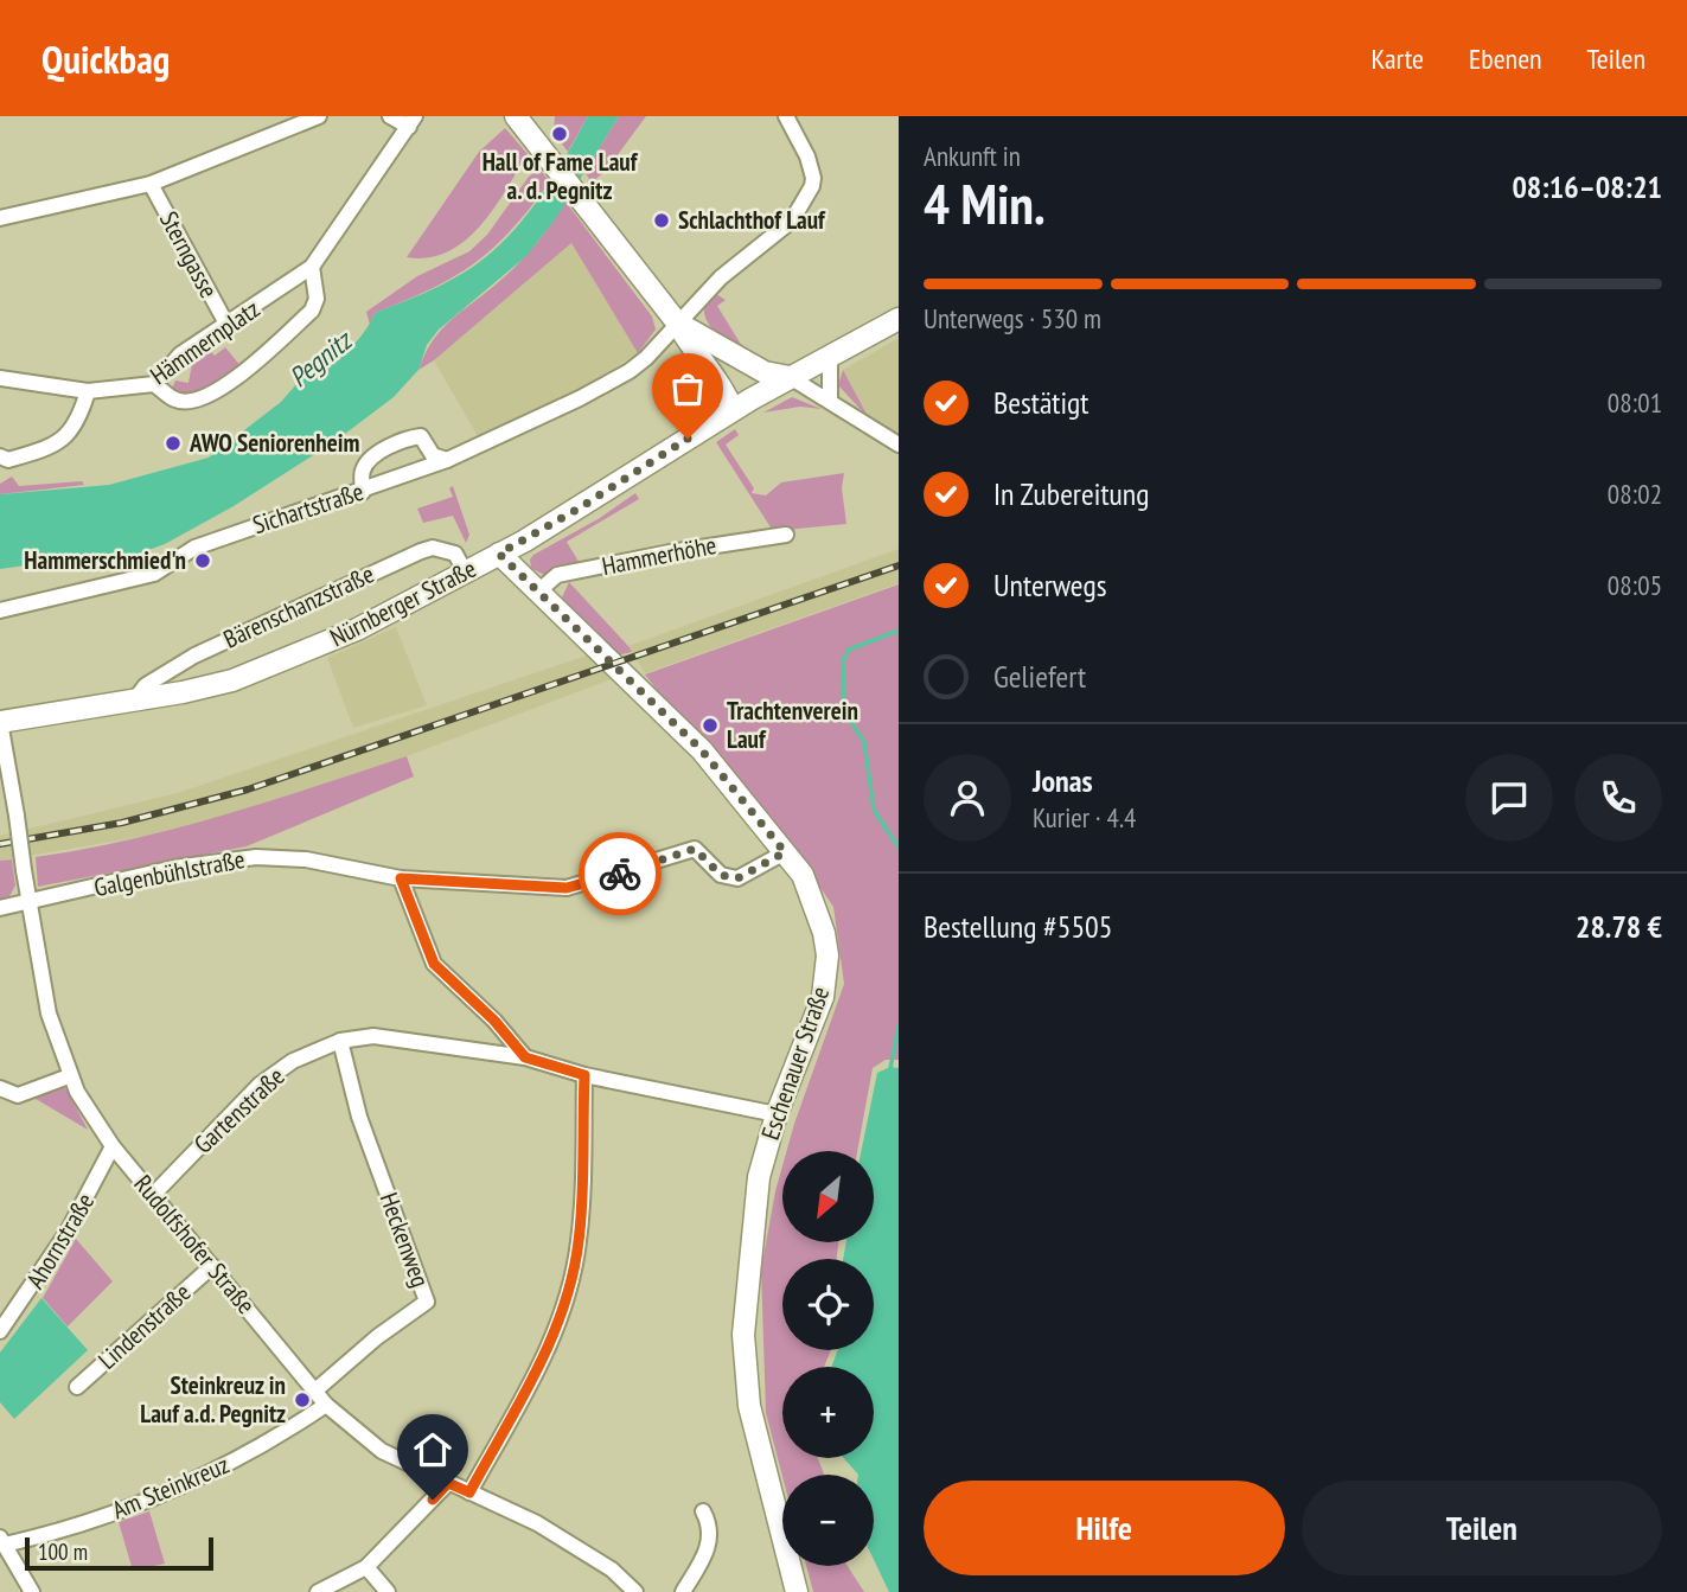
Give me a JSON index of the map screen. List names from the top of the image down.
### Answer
{
  "streets": {
    "main road": ["Nürnberger Straße", "Eschenauer Straße"],
    "street": [
      "Sterngasse",
      "Hämmernplatz",
      "Sichartstraße",
      "Hammerhöhe",
      "Bärenschanzstraße",
      "Galgenbühlstraße",
      "Gartenstraße",
      "Heckenweg",
      "Ahornstraße",
      "Rudolfshofer Straße",
      "Lindenstraße",
      "Am Steinkreuz"
    ]
  },
  "crossings": [
    ["Sterngasse", "Hämmernplatz"],
    ["Hammerhöhe", "Eschenauer Straße"],
    ["Nürnberger Straße", "Bärenschanzstraße"],
    ["Nürnberger Straße", "Eschenauer Straße"],
    ["Nürnberger Straße", "Rudolfshofer Straße"],
    ["Galgenbühlstraße", "Eschenauer Straße"],
    ["Galgenbühlstraße", "Rudolfshofer Straße"],
    ["Eschenauer Straße", "Gartenstraße"],
    ["Gartenstraße", "Heckenweg"],
    ["Gartenstraße", "Rudolfshofer Straße"],
    ["Heckenweg", "Rudolfshofer Straße"],
    ["Ahornstraße", "Rudolfshofer Straße"],
    ["Rudolfshofer Straße", "Lindenstraße"],
    ["Rudolfshofer Straße", "Am Steinkreuz"]
  ],
  "water": ["Pegnitz"],
  "places": [
    "Hall of Fame Lauf a. d. Pegnitz",
    "Schlachthof Lauf",
    "AWO Seniorenheim",
    "Hammerschmied'n",
    "Trachtenverein Lauf",
    "Steinkreuz in Lauf a.d. Pegnitz"
  ],
  "scale_bar": "100 m",
  "north": "bottom left",
  "page": {
    "header": "Quickbag",
    "nav": ["Karte", "Ebenen", "Teilen"],
    "heading": ["4 Min.", "Ankunft in", "08:16–08:21"],
    "panel": [
      "Jonas",
      "Kurier · 4.4",
      "Bestellung #5505",
      "28.78 €"
    ],
    "bar": "Unterwegs · 530 m",
    "list": [
      ["Bestätigt", "08:01"],
      ["In Zubereitung", "08:02"],
      ["Unterwegs", "08:05"],
      "Geliefert"
    ],
    "map_buttons": ["+", "−"],
    "buttons": ["Hilfe", "Teilen"],
    "scale": "100 m"
  }
}
